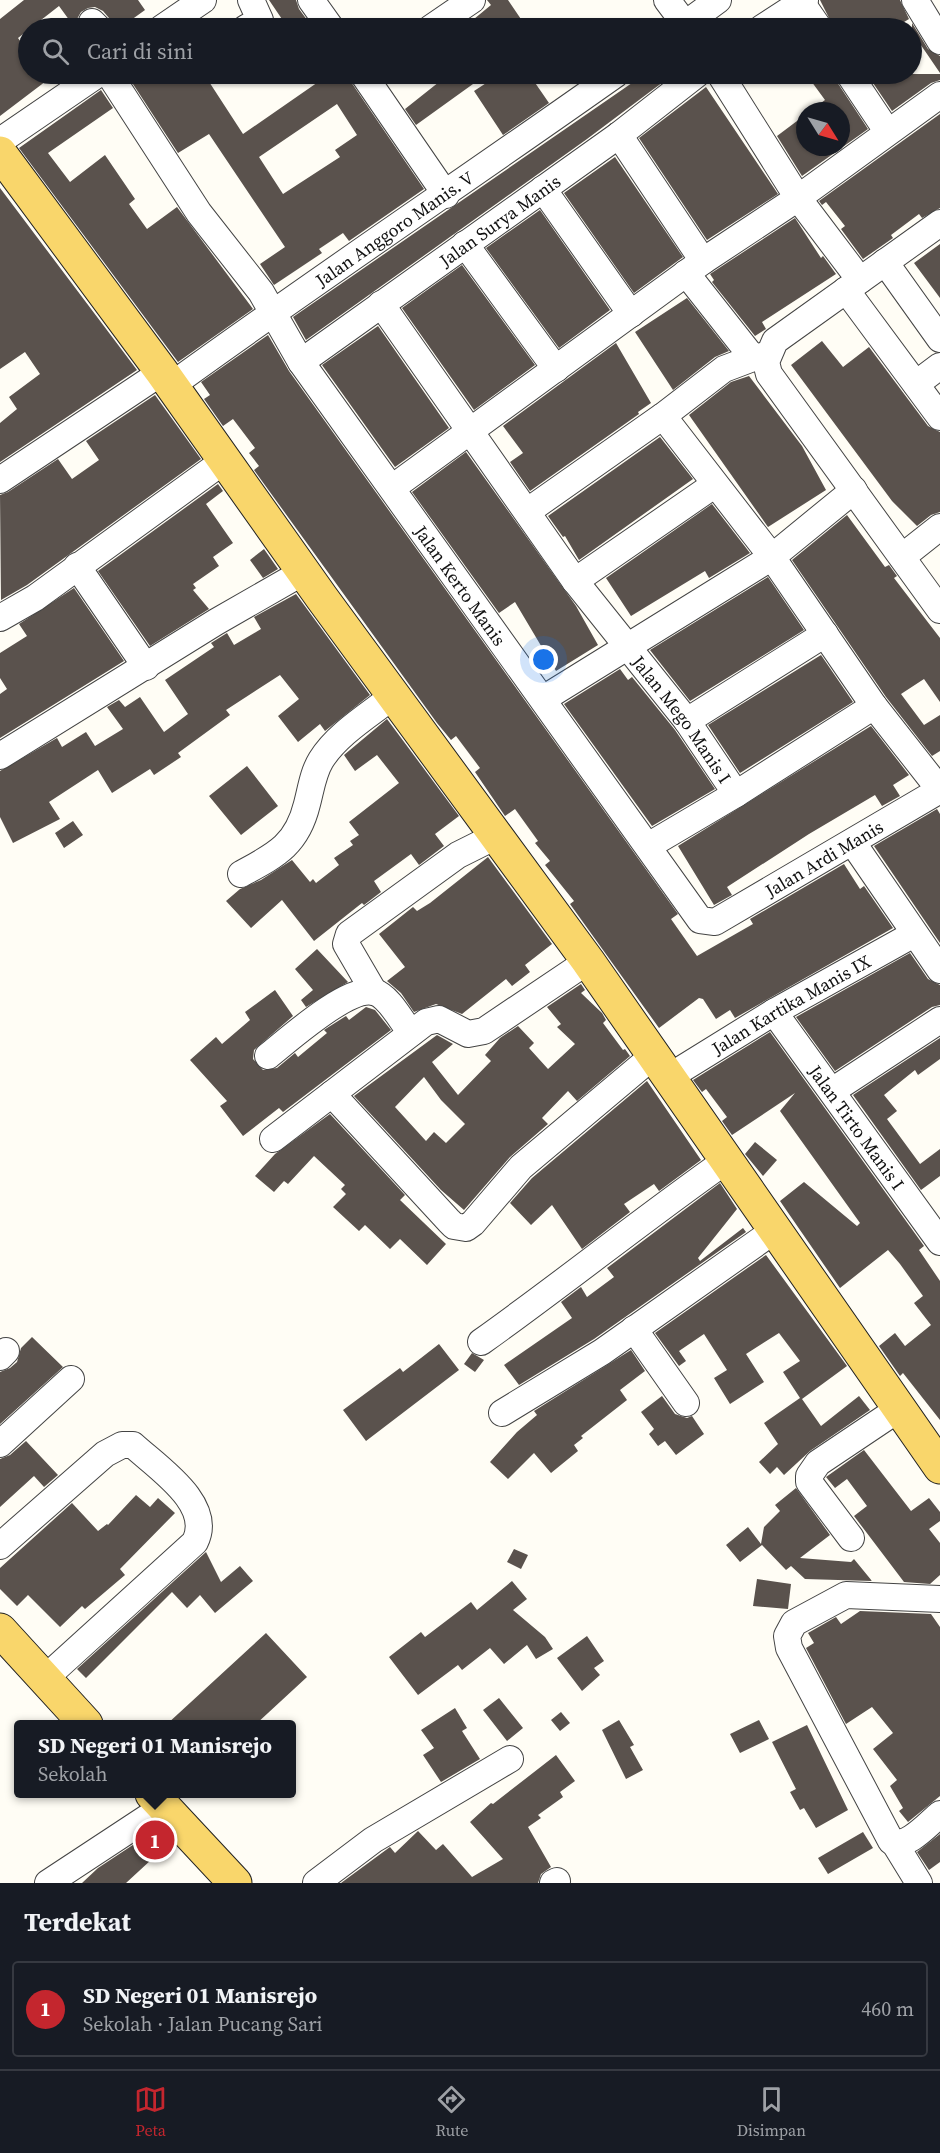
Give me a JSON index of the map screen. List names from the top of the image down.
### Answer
{
  "streets": {
    "street": [
      "Jalan Surya Manis",
      "Jalan Anggoro Manis. V",
      "Jalan Kerto Manis",
      "Jalan Mego Manis I",
      "Jalan Ardi Manis",
      "Jalan Kartika Manis IX",
      "Jalan Tirto Manis I"
    ]
  },
  "crossings": [
    ["Jalan Surya Manis", "Jalan Kerto Manis"],
    ["Jalan Surya Manis", "Jalan Mego Manis I"],
    ["Jalan Anggoro Manis. V", "Jalan Kerto Manis"],
    ["Jalan Kerto Manis", "Jalan Ardi Manis"],
    ["Jalan Kartika Manis IX", "Jalan Tirto Manis I"]
  ],
  "north": "bottom right",
  "page": {
    "search": "Cari di sini",
    "popup": ["SD Negeri 01 Manisrejo", "Sekolah"],
    "pins": "1",
    "heading": "Terdekat",
    "list": [
      {
        "mark": "1",
        "name": "SD Negeri 01 Manisrejo",
        "note": "Sekolah · Jalan Pucang Sari",
        "value": "460 m"
      }
    ],
    "nav": ["Peta", "Rute", "Disimpan"]
  }
}
